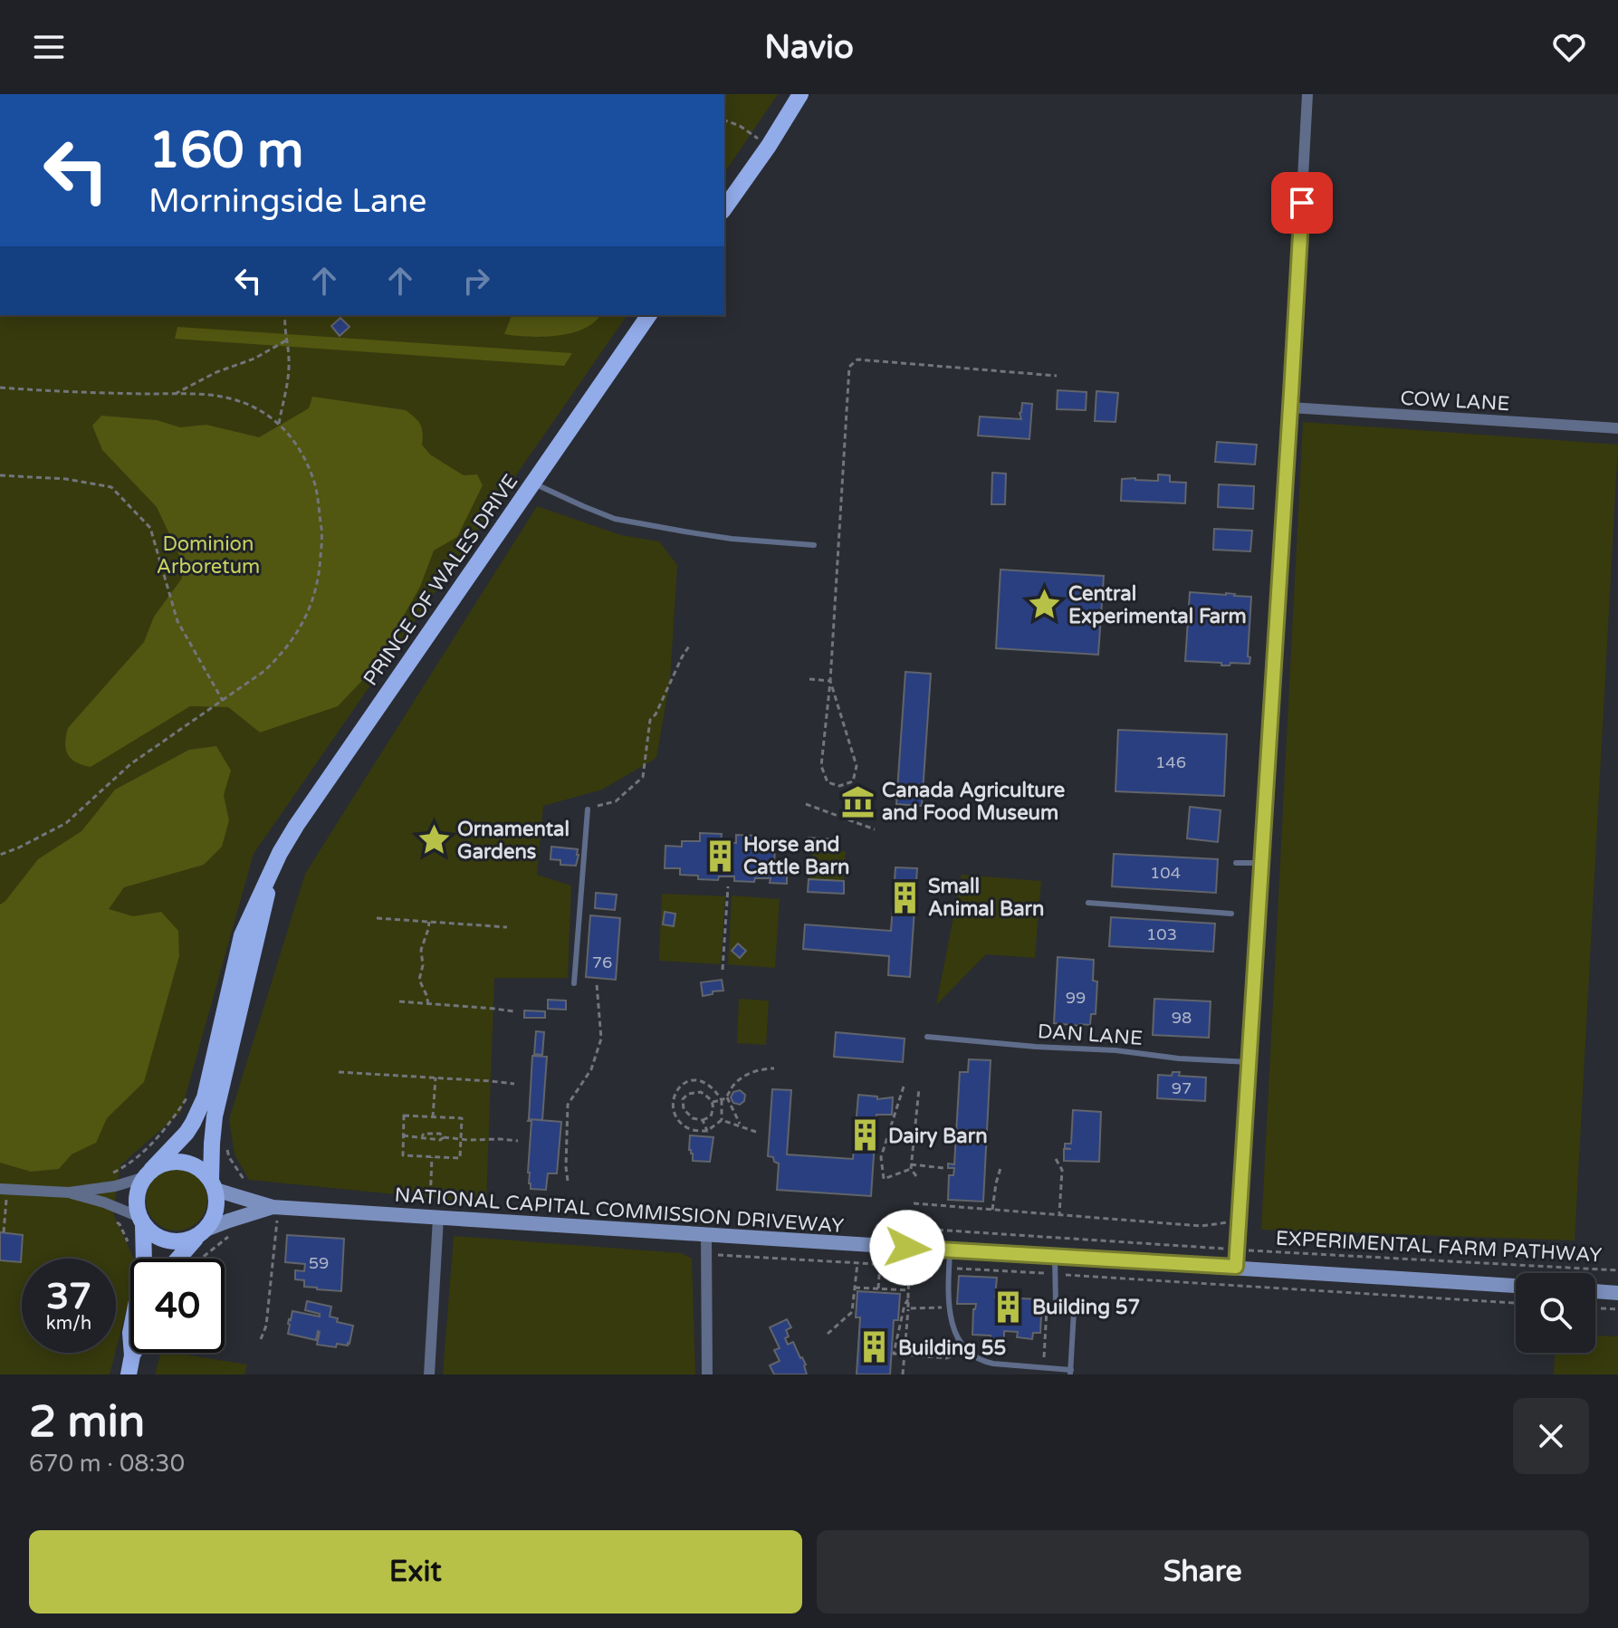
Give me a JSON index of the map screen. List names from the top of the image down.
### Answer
{
  "streets": {
    "main road": ["PRINCE OF WALES DRIVE"],
    "street": ["COW LANE", "NATIONAL CAPITAL COMMISSION DRIVEWAY"],
    "lane": ["DAN LANE"],
    "path": ["EXPERIMENTAL FARM PATHWAY"]
  },
  "crossings": [
    ["PRINCE OF WALES DRIVE", "NATIONAL CAPITAL COMMISSION DRIVEWAY"]
  ],
  "parks": ["Dominion Arboretum"],
  "places": {
    "place": ["Central Experimental Farm", "Ornamental Gardens"],
    "museum": ["Canada Agriculture and Food Museum"],
    "building": [
      "Horse and Cattle Barn",
      "Small Animal Barn",
      "Dairy Barn",
      "Building 57",
      "Building 55"
    ]
  },
  "house_numbers": [
    "146",
    "104",
    "103",
    "76",
    "99",
    "98",
    "97",
    "59"
  ],
  "page": {
    "header": "Navio",
    "turn": ["160 m", "Morningside Lane"],
    "speed": "37 km/h",
    "limit": "40",
    "heading": ["2 min", "670 m · 08:30"],
    "buttons": ["Exit", "Share"]
  }
}
